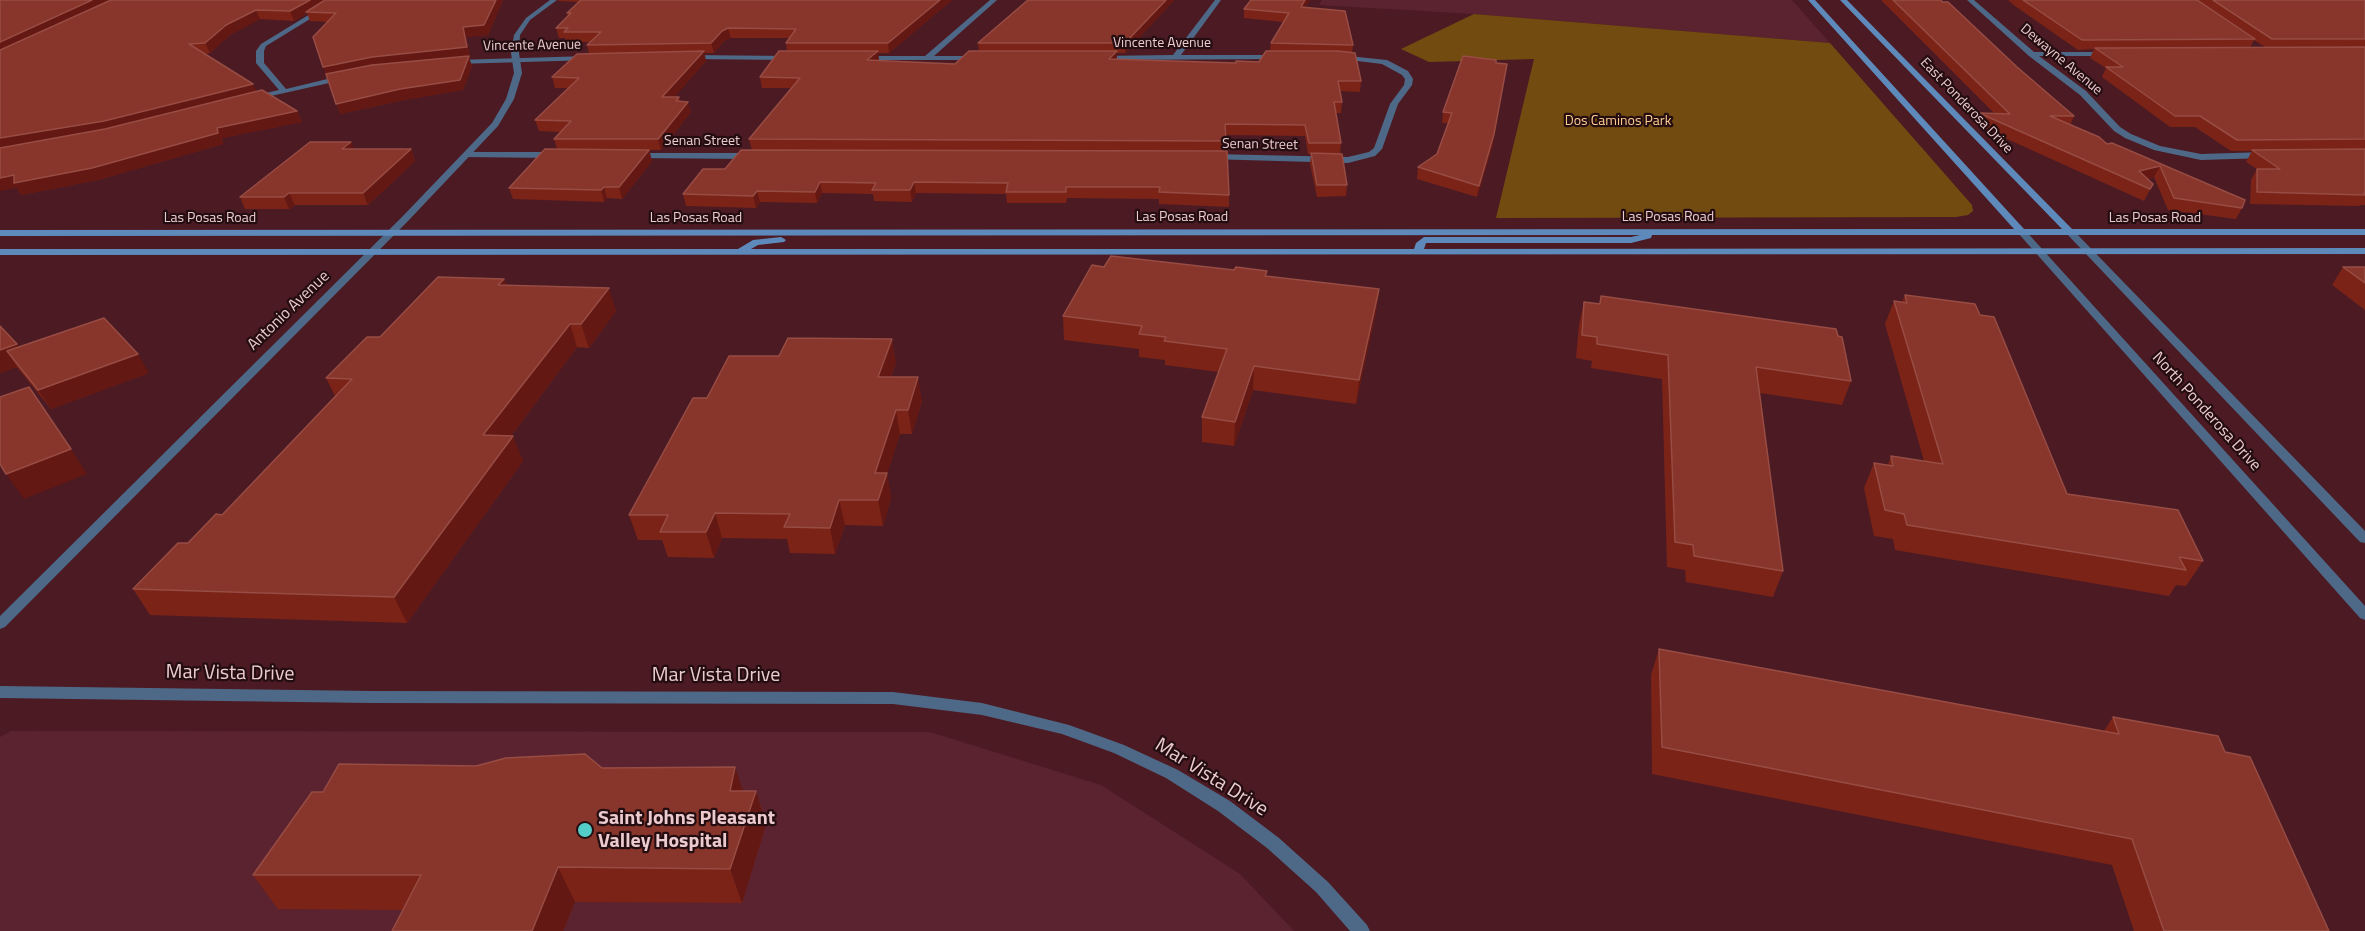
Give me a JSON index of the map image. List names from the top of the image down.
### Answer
{
  "streets": {
    "main road": ["East Ponderosa Drive", "Las Posas Road"],
    "street": [
      "Vincente Avenue",
      "Dewayne Avenue",
      "Senan Street",
      "Antonio Avenue",
      "North Ponderosa Drive",
      "Mar Vista Drive"
    ]
  },
  "crossings": [
    ["Vincente Avenue", "Antonio Avenue"],
    ["East Ponderosa Drive", "Las Posas Road"],
    ["East Ponderosa Drive", "North Ponderosa Drive"],
    ["Las Posas Road", "Antonio Avenue"],
    ["Las Posas Road", "North Ponderosa Drive"]
  ],
  "parks": ["Dos Caminos Park"],
  "places": ["Saint Johns Pleasant Valley Hospital"]
}
